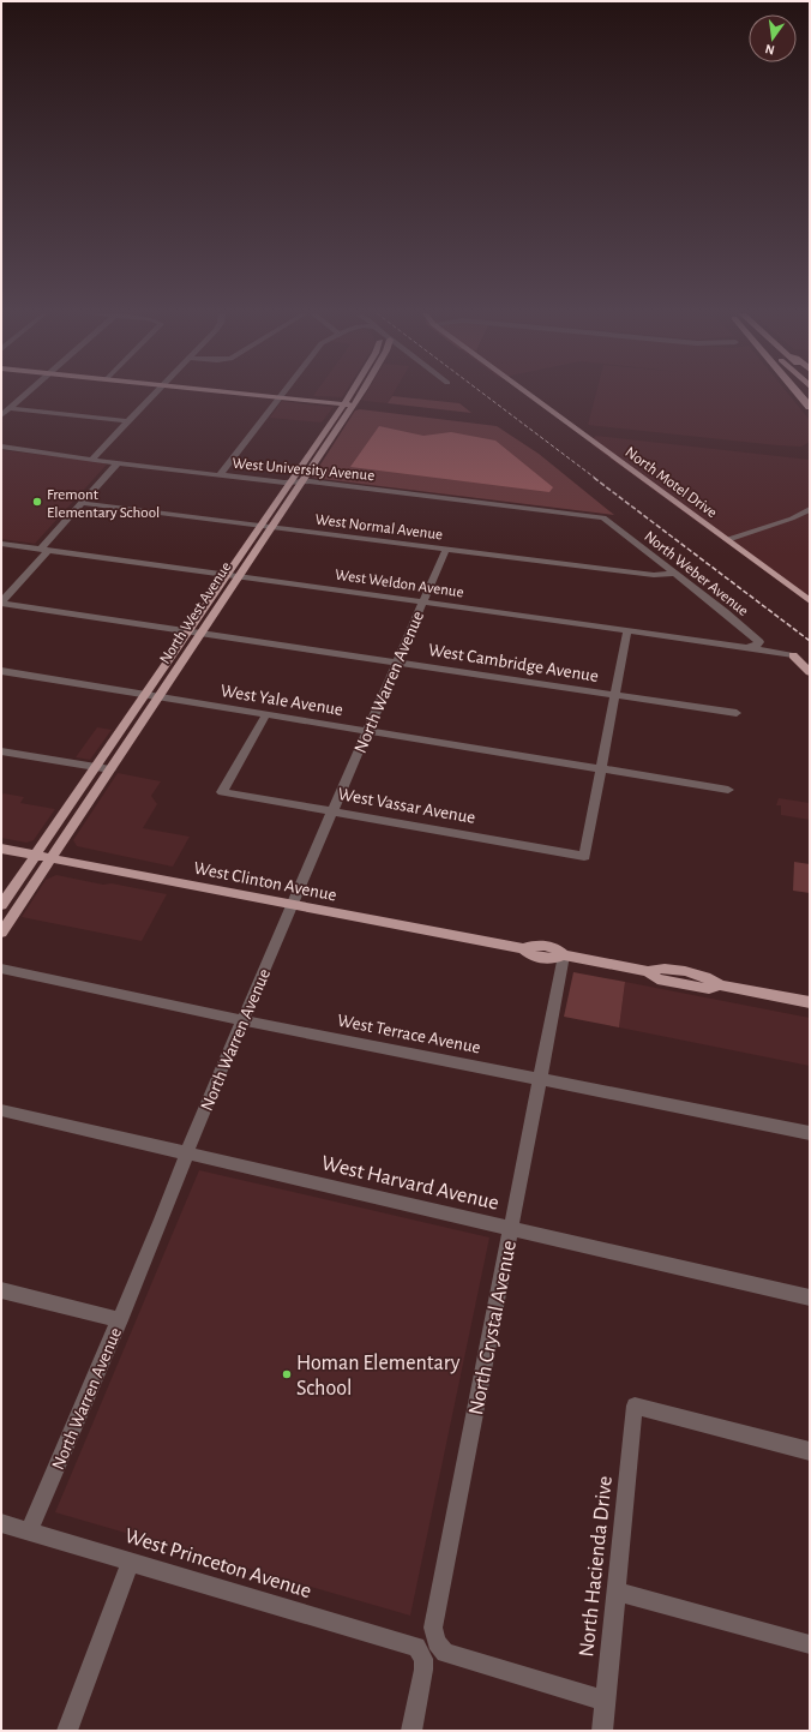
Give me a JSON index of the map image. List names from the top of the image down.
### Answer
{
  "streets": {
    "main road": ["North Motel Drive", "North West Avenue", "West Clinton Avenue"],
    "street": [
      "West University Avenue",
      "West Normal Avenue",
      "North Weber Avenue",
      "West Weldon Avenue",
      "West Cambridge Avenue",
      "North Warren Avenue",
      "West Yale Avenue",
      "West Vassar Avenue",
      "West Terrace Avenue",
      "West Harvard Avenue",
      "North Crystal Avenue",
      "West Princeton Avenue",
      "North Hacienda Drive"
    ]
  },
  "crossings": [
    ["West University Avenue", "North Weber Avenue"],
    ["West University Avenue", "North West Avenue"],
    ["West Normal Avenue", "North Weber Avenue"],
    ["West Normal Avenue", "North West Avenue"],
    ["West Normal Avenue", "North Warren Avenue"],
    ["North Weber Avenue", "West Weldon Avenue"],
    ["West Weldon Avenue", "North West Avenue"],
    ["West Weldon Avenue", "North Warren Avenue"],
    ["North West Avenue", "West Cambridge Avenue"],
    ["North West Avenue", "West Yale Avenue"],
    ["North West Avenue", "West Clinton Avenue"],
    ["West Cambridge Avenue", "North Warren Avenue"],
    ["North Warren Avenue", "West Yale Avenue"],
    ["North Warren Avenue", "West Vassar Avenue"],
    ["North Warren Avenue", "West Clinton Avenue"],
    ["North Warren Avenue", "West Terrace Avenue"],
    ["North Warren Avenue", "West Harvard Avenue"],
    ["North Warren Avenue", "West Princeton Avenue"],
    ["West Yale Avenue", "West Vassar Avenue"],
    ["West Clinton Avenue", "North Crystal Avenue"],
    ["West Terrace Avenue", "North Crystal Avenue"],
    ["West Harvard Avenue", "North Crystal Avenue"],
    ["North Crystal Avenue", "West Princeton Avenue"],
    ["West Princeton Avenue", "North Hacienda Drive"]
  ],
  "places": ["Fremont Elementary School", "Homan Elementary School"],
  "north": "bottom"
}
